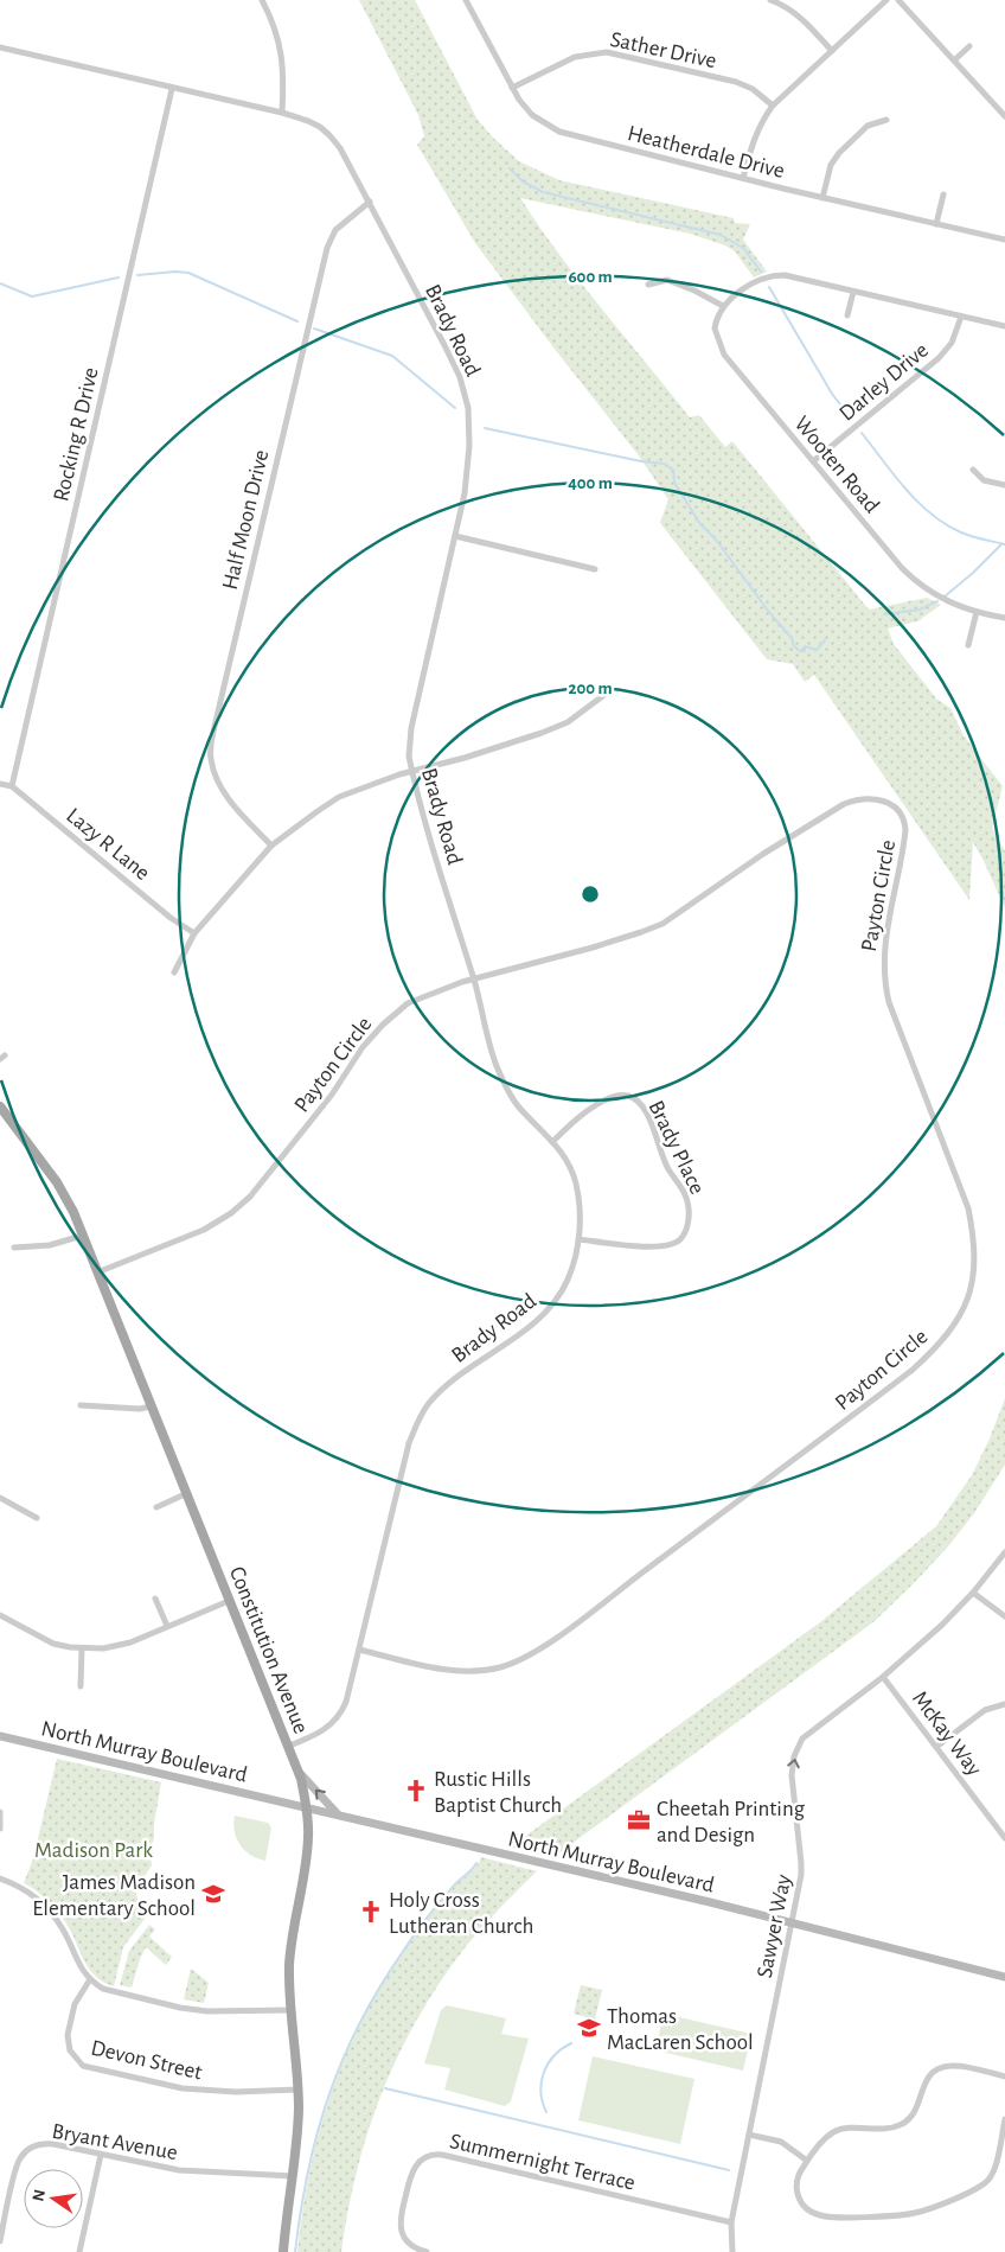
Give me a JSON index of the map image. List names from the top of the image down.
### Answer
{
  "streets": {
    "main road": ["Constitution Avenue", "North Murray Boulevard"],
    "street": [
      "Sather Drive",
      "Heatherdale Drive",
      "Brady Road",
      "Darley Drive",
      "Rocking R Drive",
      "Wooten Road",
      "Half Moon Drive",
      "Lazy R Lane",
      "Payton Circle",
      "Brady Place",
      "McKay Way",
      "Sawyer Way",
      "Devon Street",
      "Bryant Avenue",
      "Summernight Terrace"
    ]
  },
  "crossings": [
    ["Sather Drive", "Heatherdale Drive"],
    ["Brady Road", "Rocking R Drive"],
    ["Brady Road", "Half Moon Drive"],
    ["Brady Road", "Payton Circle"],
    ["Brady Road", "Brady Place"],
    ["Brady Road", "Constitution Avenue"],
    ["Darley Drive", "Wooten Road"],
    ["Rocking R Drive", "Lazy R Lane"],
    ["Payton Circle", "Constitution Avenue"],
    ["Constitution Avenue", "North Murray Boulevard"],
    ["Constitution Avenue", "Devon Street"],
    ["Constitution Avenue", "Bryant Avenue"],
    ["McKay Way", "Sawyer Way"],
    ["North Murray Boulevard", "Sawyer Way"],
    ["Sawyer Way", "Summernight Terrace"]
  ],
  "parks": ["Madison Park"],
  "places": {
    "church": ["Rustic Hills Baptist Church", "Holy Cross Lutheran Church"],
    "office": ["Cheetah Printing and Design"],
    "school or university": ["James Madison Elementary School", "Thomas MacLaren School"]
  },
  "north": "left",
  "rings": ["600 m", "400 m", "200 m"]
}
